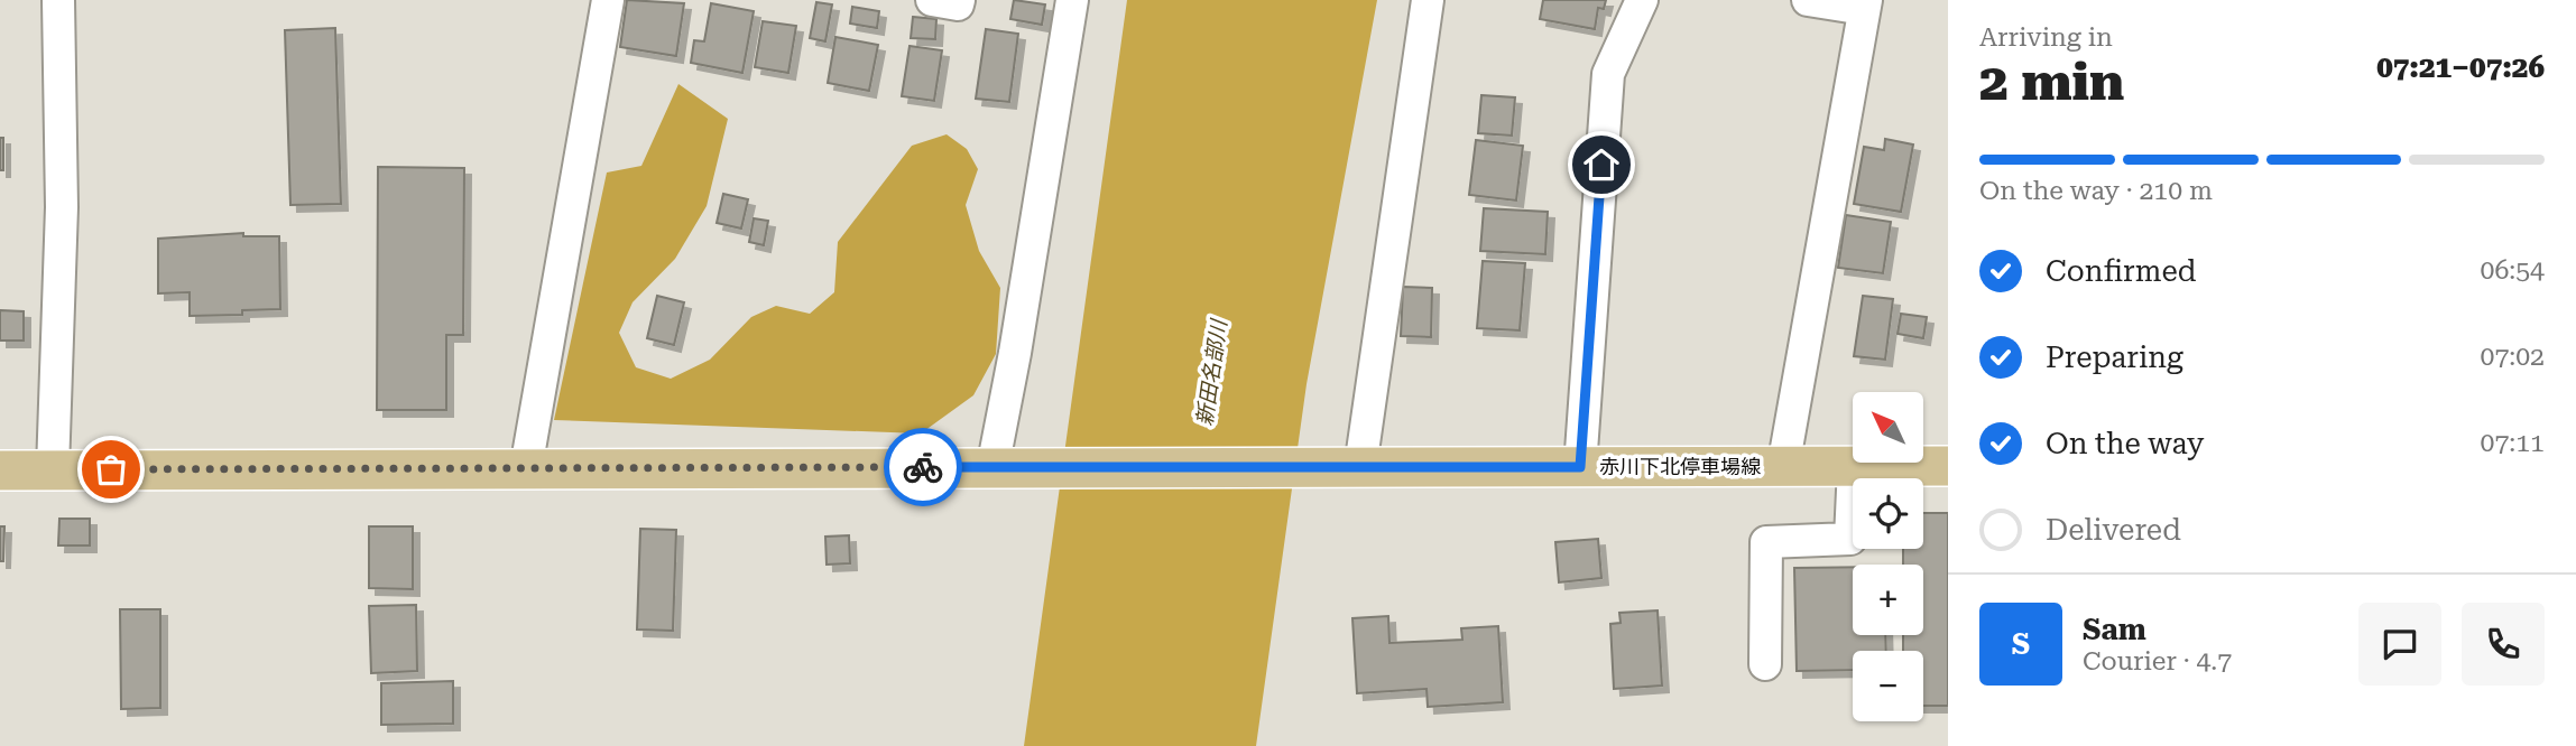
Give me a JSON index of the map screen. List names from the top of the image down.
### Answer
{
  "streets": {
    "main road": ["赤川下北停車場線"]
  },
  "water": ["新田名部川"],
  "north": "top left",
  "page": {
    "heading": ["2 min", "Arriving in", "07:21–07:26"],
    "panel": ["Sam", "Courier · 4.7"],
    "bar": "On the way · 210 m",
    "list": [
      ["Confirmed", "06:54"],
      ["Preparing", "07:02"],
      ["On the way", "07:11"],
      "Delivered"
    ],
    "map_buttons": ["+", "−"],
    "round": "S"
  }
}
